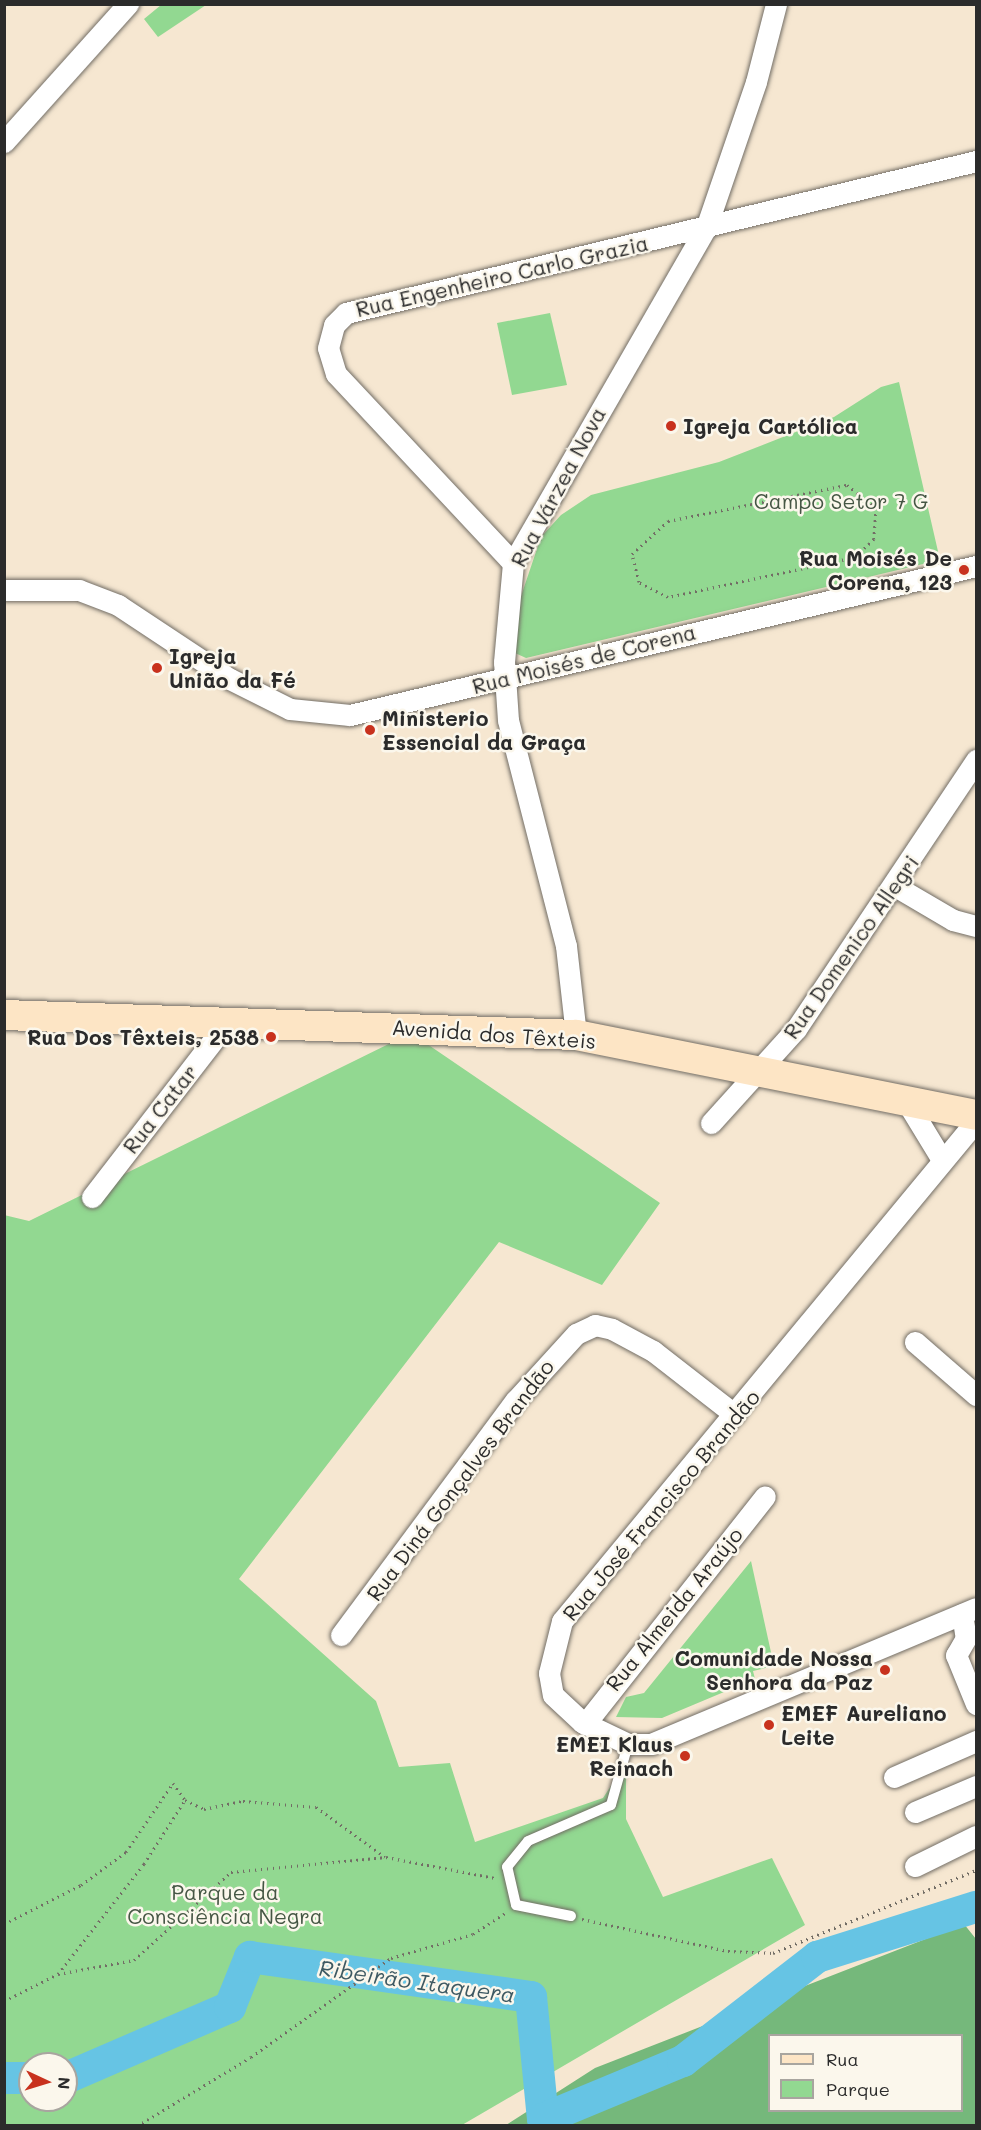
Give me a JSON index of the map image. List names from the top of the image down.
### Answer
{
  "streets": {
    "street": [
      "Rua Engenheiro Carlo Grazia",
      "Rua Várzea Nova",
      "Rua Moisés de Corena",
      "Rua Domenico Allegri",
      "Avenida dos Têxteis",
      "Rua Catar",
      "Rua Diná Gonçalves Brandão",
      "Rua José Francisco Brandão",
      "Rua Almeida Araújo"
    ]
  },
  "crossings": [
    ["Rua Engenheiro Carlo Grazia", "Rua Várzea Nova"],
    ["Rua Várzea Nova", "Rua Moisés de Corena"],
    ["Rua Várzea Nova", "Avenida dos Têxteis"],
    ["Rua Domenico Allegri", "Avenida dos Têxteis"],
    ["Avenida dos Têxteis", "Rua Catar"],
    ["Rua Diná Gonçalves Brandão", "Rua José Francisco Brandão"],
    ["Rua José Francisco Brandão", "Rua Almeida Araújo"]
  ],
  "water": ["Ribeirão Itaquera"],
  "parks": ["Campo Setor 7 G", "Parque da Consciência Negra"],
  "places": [
    "Igreja Cartólica",
    "Rua Moisés De Corena, 123",
    "Igreja União da Fé",
    "Ministerio Essencial da Graça",
    "Rua Dos Têxteis, 2538",
    "Comunidade Nossa Senhora da Paz",
    "EMEF Aureliano Leite",
    "EMEI Klaus Reinach"
  ],
  "legend": ["Rua", "Parque"],
  "north": "right"
}
